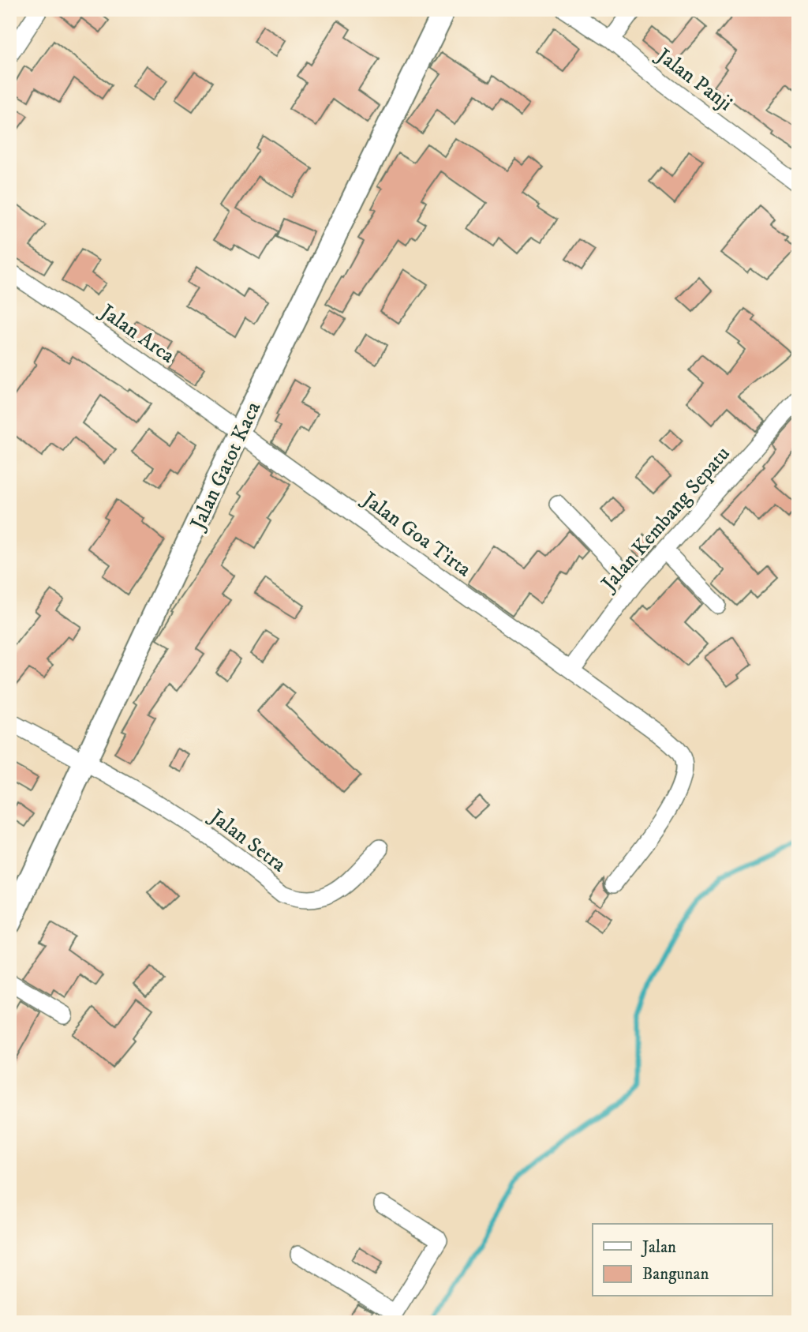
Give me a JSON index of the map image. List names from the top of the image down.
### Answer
{
  "streets": {
    "main road": ["Jalan Gatot Kaca"],
    "street": [
      "Jalan Panji",
      "Jalan Arca",
      "Jalan Kembang Sepatu",
      "Jalan Goa Tirta",
      "Jalan Setra"
    ]
  },
  "crossings": [
    ["Jalan Arca", "Jalan Gatot Kaca"],
    ["Jalan Arca", "Jalan Goa Tirta"],
    ["Jalan Gatot Kaca", "Jalan Goa Tirta"],
    ["Jalan Gatot Kaca", "Jalan Setra"],
    ["Jalan Kembang Sepatu", "Jalan Goa Tirta"]
  ],
  "legend": ["Jalan", "Bangunan"]
}
